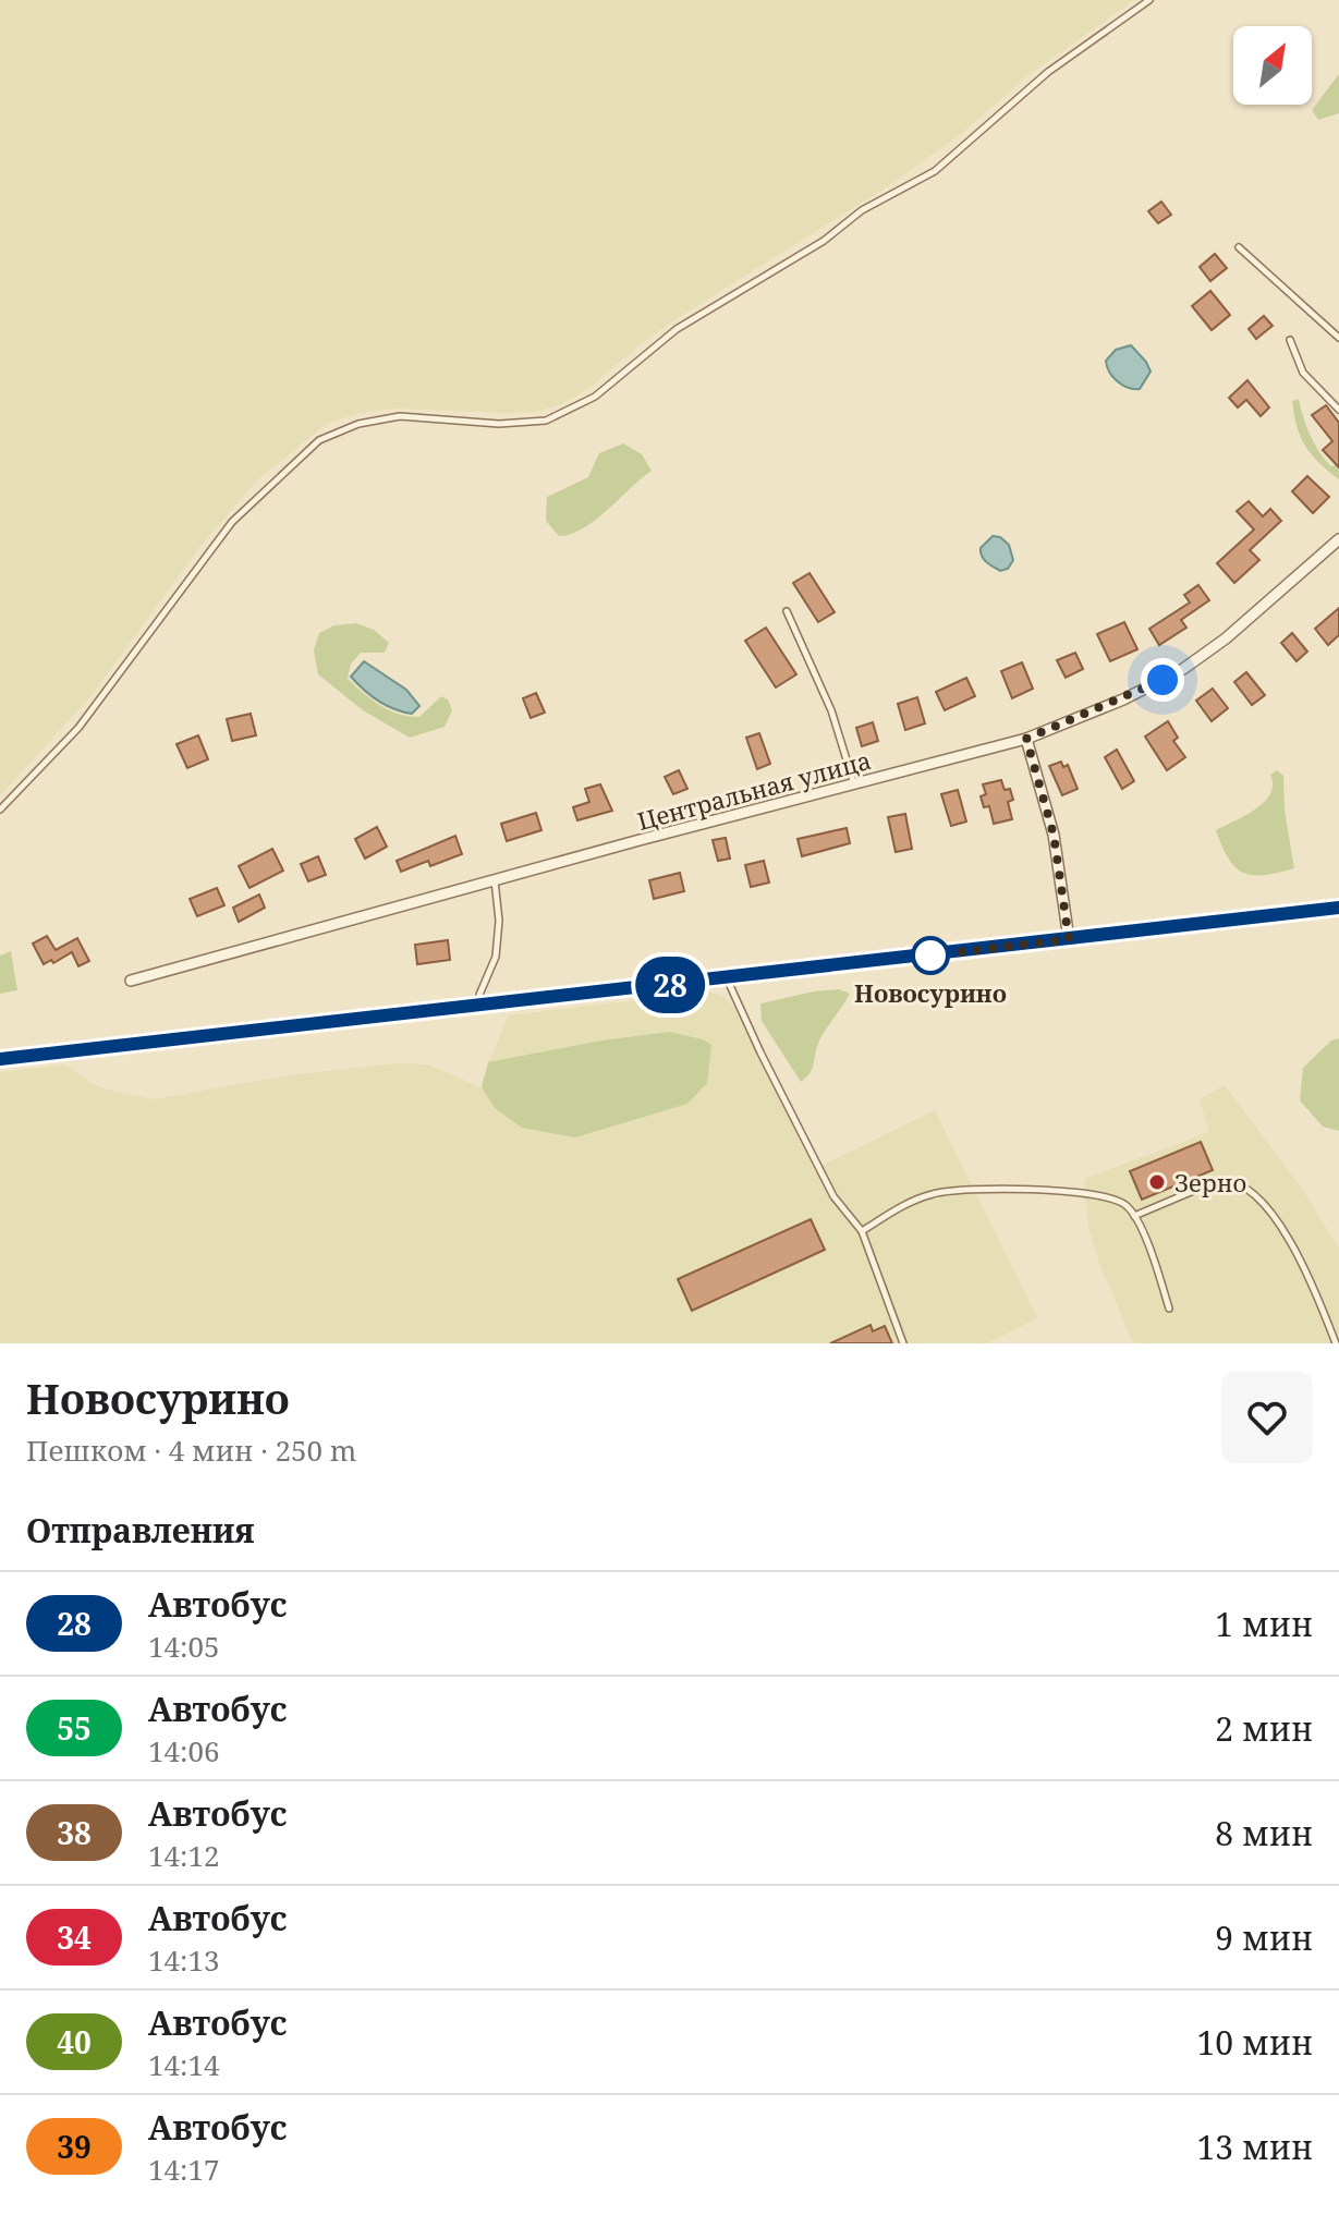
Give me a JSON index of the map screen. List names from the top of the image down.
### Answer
{
  "streets": {
    "street": ["Центральная улица"]
  },
  "places": ["Новосурино", "Зерно"],
  "lines": ["bus line 28"],
  "north": "top right",
  "page": {
    "on_map": "28",
    "heading": [
      ["Новосурино", "Пешком · 4 мин · 250 m"],
      "Отправления"
    ],
    "list": [
      {
        "mark": "28",
        "name": "Автобус",
        "note": "14:05",
        "value": "1 мин"
      },
      {
        "mark": "55",
        "name": "Автобус",
        "note": "14:06",
        "value": "2 мин"
      },
      {
        "mark": "38",
        "name": "Автобус",
        "note": "14:12",
        "value": "8 мин"
      },
      {
        "mark": "34",
        "name": "Автобус",
        "note": "14:13",
        "value": "9 мин"
      },
      {
        "mark": "40",
        "name": "Автобус",
        "note": "14:14",
        "value": "10 мин"
      },
      {
        "mark": "39",
        "name": "Автобус",
        "note": "14:17",
        "value": "13 мин"
      }
    ]
  }
}
